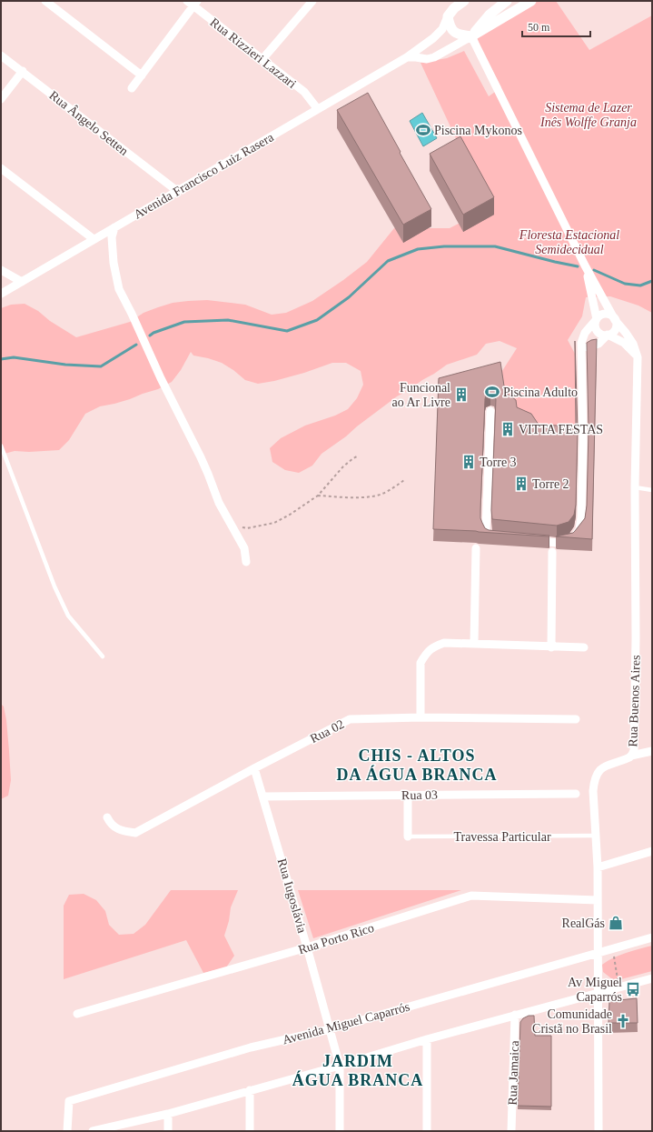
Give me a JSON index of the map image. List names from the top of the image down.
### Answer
{
  "streets": {
    "street": [
      "Rua Rizzieri Lazzari",
      "Rua Ângelo Setten",
      "Avenida Francisco Luiz Rasera",
      "Rua Buenos Aires",
      "Rua 02",
      "Rua 03",
      "Rua Iugoslávia",
      "Rua Porto Rico",
      "Avenida Miguel Caparrós",
      "Rua Jamaica"
    ],
    "lane": ["Travessa Particular"]
  },
  "crossings": [
    ["Rua Rizzieri Lazzari", "Avenida Francisco Luiz Rasera"],
    ["Rua Ângelo Setten", "Avenida Francisco Luiz Rasera"],
    ["Rua Buenos Aires", "Travessa Particular"],
    ["Rua Buenos Aires", "Rua Porto Rico"],
    ["Rua Buenos Aires", "Avenida Miguel Caparrós"],
    ["Rua 02", "Rua Iugoslávia"],
    ["Rua 03", "Rua Iugoslávia"],
    ["Rua Iugoslávia", "Rua Porto Rico"],
    ["Rua Iugoslávia", "Avenida Miguel Caparrós"]
  ],
  "districts": ["CHIS - ALTOS DA ÁGUA BRANCA", "JARDIM ÁGUA BRANCA"],
  "parks": ["Sistema de Lazer Inês Wolffe Granja", "Floresta Estacional Semidecidual"],
  "places": {
    "sports": ["Piscina Mykonos", "Piscina Adulto"],
    "building": [
      "Funcional ao Ar Livre",
      "VITTA FESTAS",
      "Torre 3",
      "Torre 2"
    ],
    "shop": ["RealGás"],
    "bus stop": ["Av Miguel Caparrós"],
    "church": ["Comunidade Cristã no Brasil"]
  },
  "scale_bar": "50 m"
}
